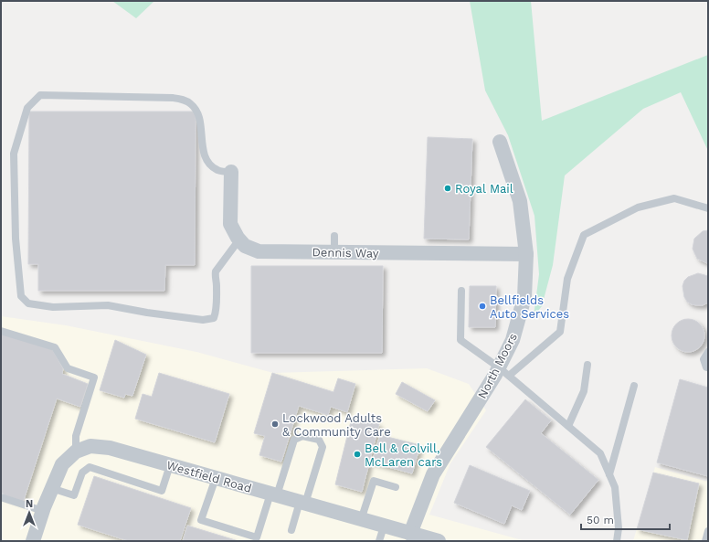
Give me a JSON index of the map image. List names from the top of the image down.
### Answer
{
  "streets": {
    "street": ["Dennis Way", "North Moors", "Westfield Road"]
  },
  "crossings": [
    ["Dennis Way", "North Moors"],
    ["North Moors", "Westfield Road"]
  ],
  "places": [
    "Royal Mail",
    "Bellfields Auto Services",
    "Lockwood Adults & Community Care",
    "Bell & Colvill, McLaren cars"
  ],
  "scale_bar": "50 m",
  "north": "top"
}
